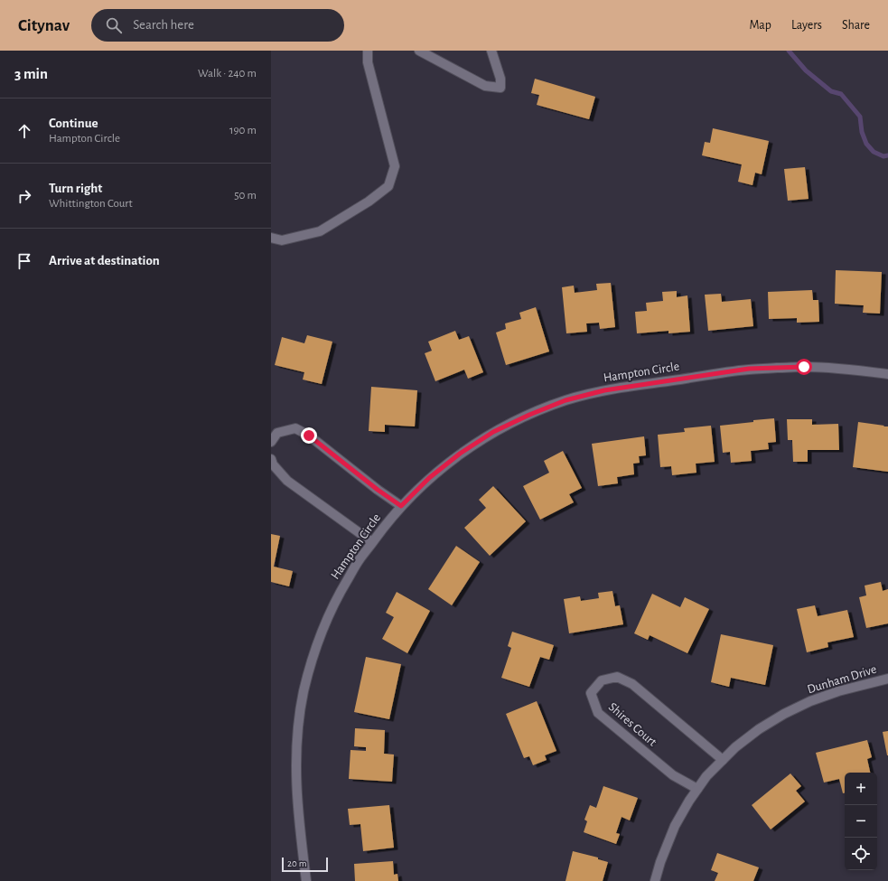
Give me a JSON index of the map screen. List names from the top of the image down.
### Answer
{
  "streets": {
    "street": ["Hampton Circle", "Dunham Drive", "Shires Court"]
  },
  "crossings": [
    ["Dunham Drive", "Shires Court"]
  ],
  "scale_bar": "20 m",
  "page": {
    "header": "Citynav",
    "search": "Search here",
    "nav": ["Map", "Layers", "Share"],
    "heading": ["3 min", "Walk · 240 m"],
    "list": [
      ["Continue", "Hampton Circle", "190 m"],
      ["Turn right", "Whittington Court", "50 m"],
      "Arrive at destination"
    ],
    "map_buttons": ["+", "−"],
    "scale": "20 m"
  }
}
